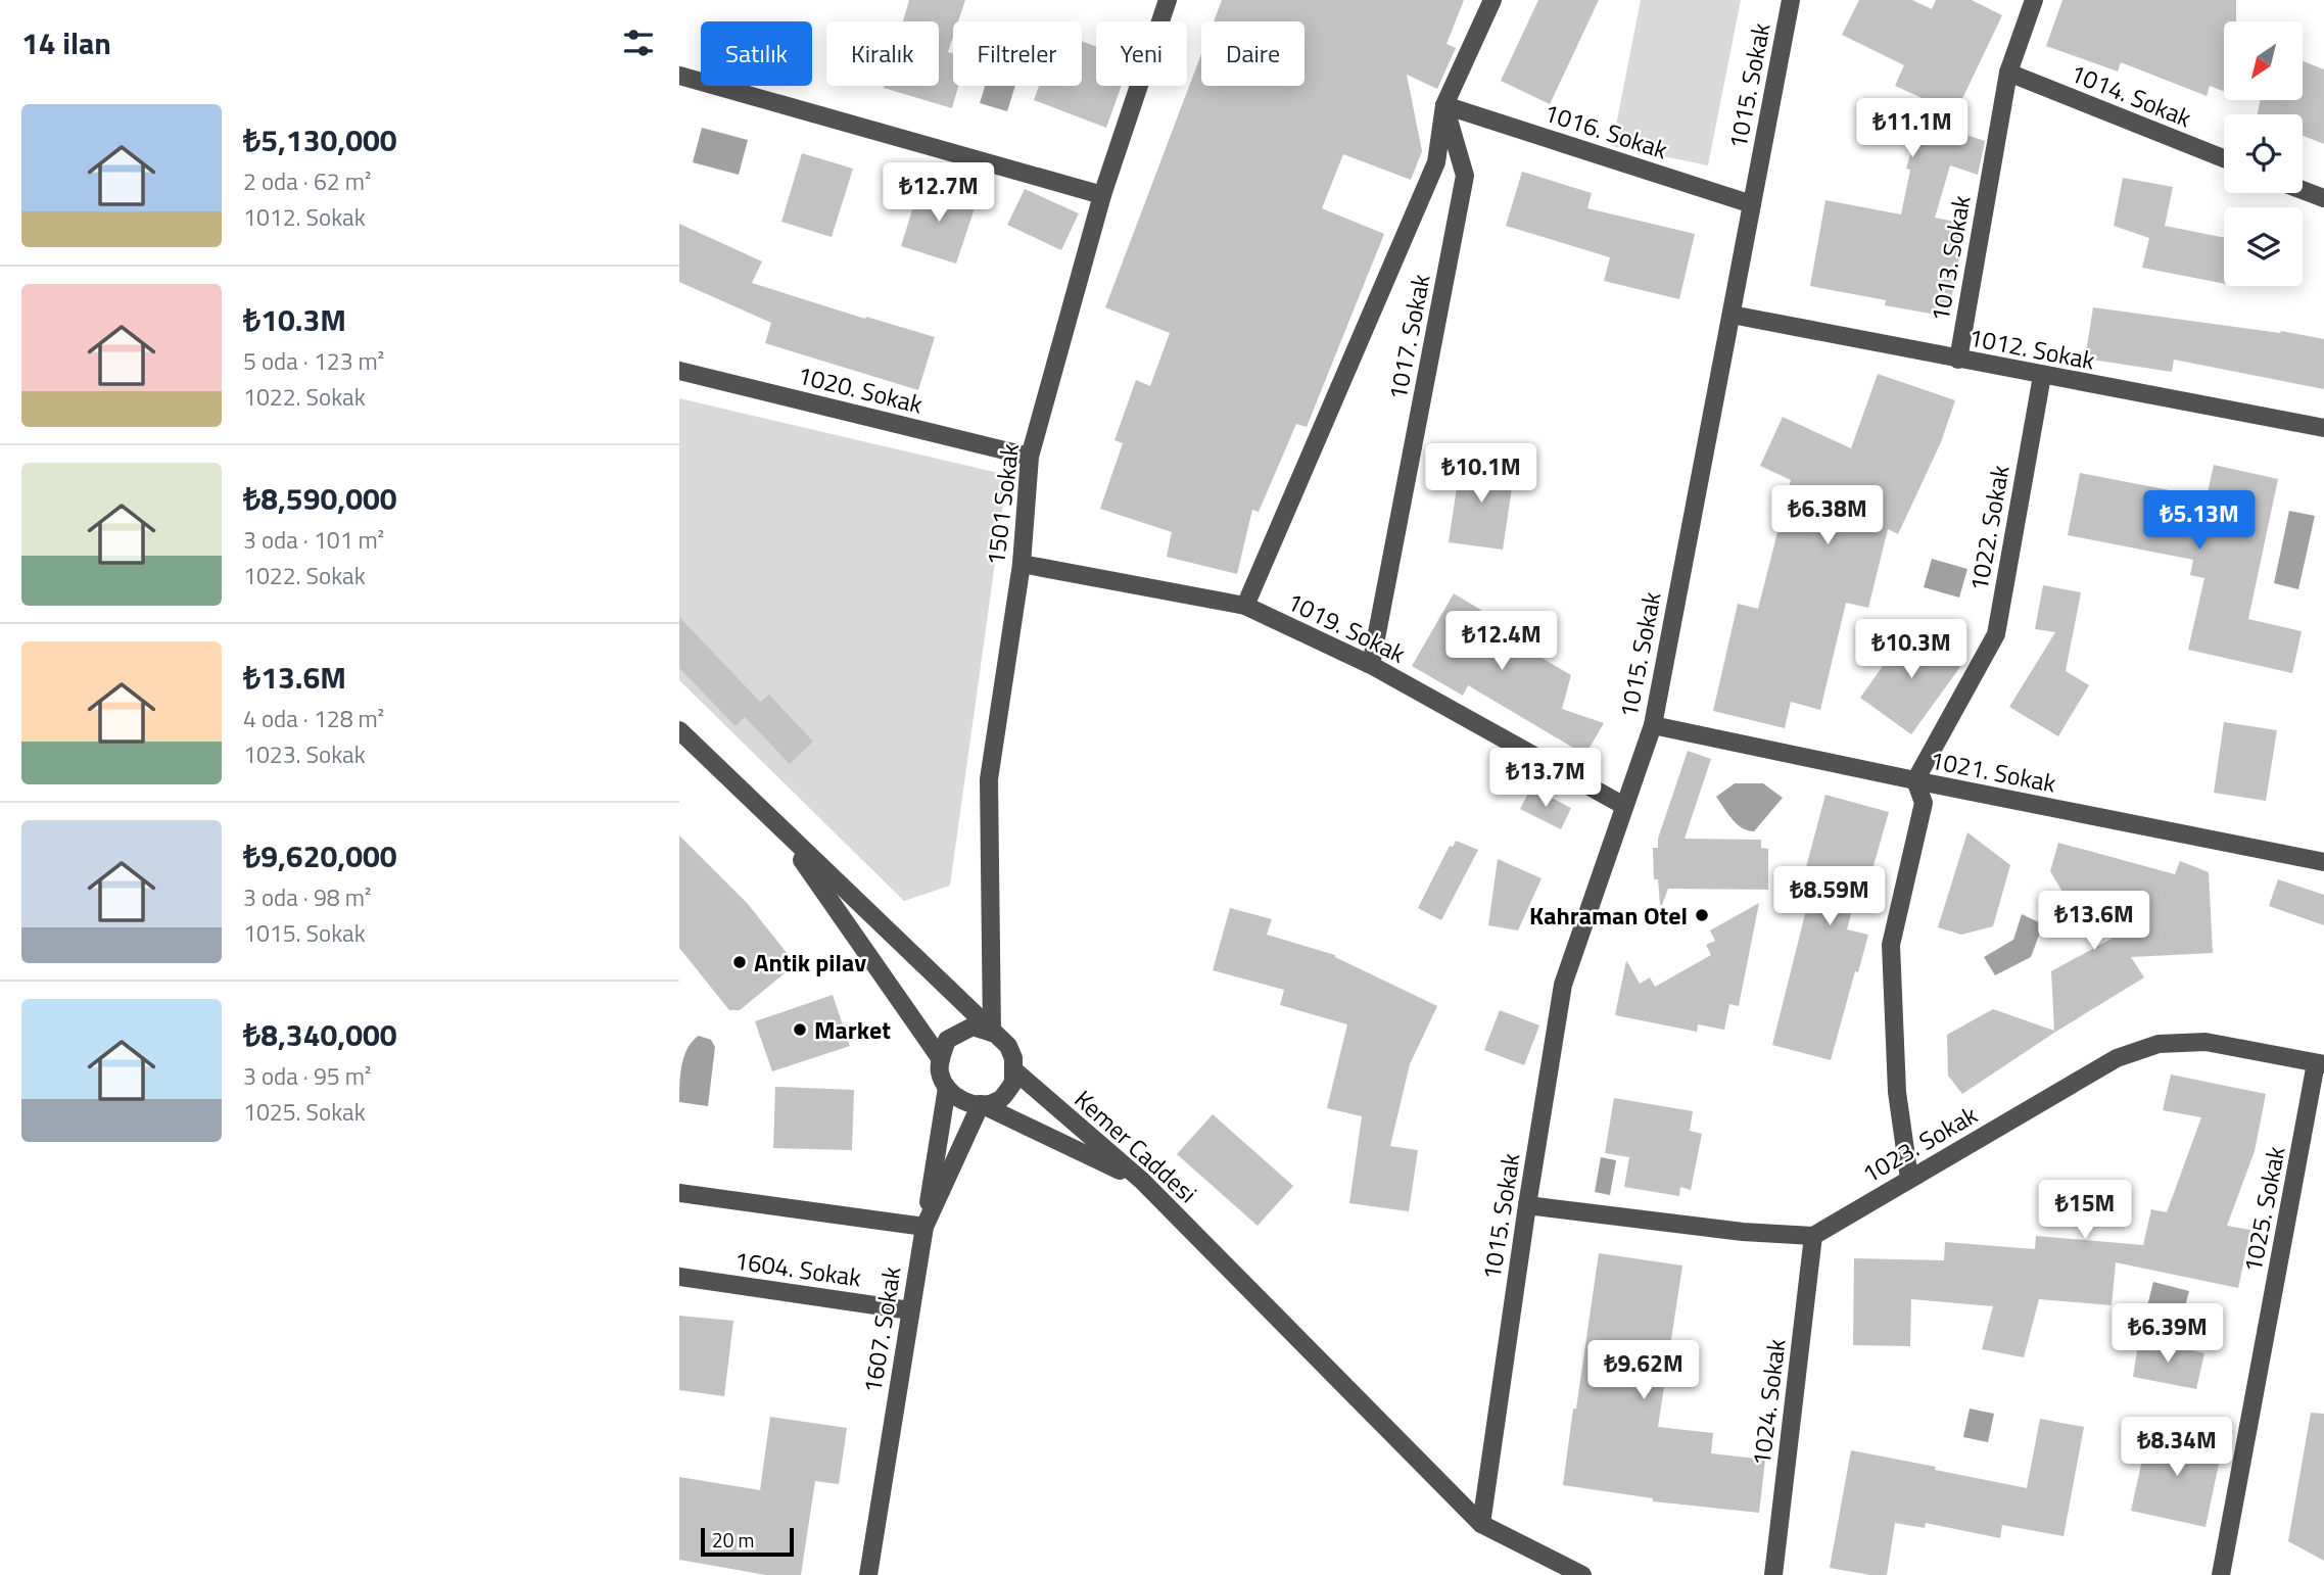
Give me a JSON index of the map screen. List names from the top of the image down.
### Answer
{
  "streets": {
    "street": [
      "1015. Sokak",
      "1014. Sokak",
      "1016. Sokak",
      "1013. Sokak",
      "1017. Sokak",
      "1012. Sokak",
      "1020. Sokak",
      "1501 Sokak",
      "1022. Sokak",
      "1019. Sokak",
      "1021. Sokak",
      "1023. Sokak",
      "Kemer Caddesi",
      "1025. Sokak",
      "1604. Sokak",
      "1607. Sokak",
      "1024. Sokak"
    ]
  },
  "crossings": [
    ["1015. Sokak", "1016. Sokak"],
    ["1015. Sokak", "1012. Sokak"],
    ["1015. Sokak", "1019. Sokak"],
    ["1015. Sokak", "1021. Sokak"],
    ["1015. Sokak", "Kemer Caddesi"],
    ["1014. Sokak", "1013. Sokak"],
    ["1016. Sokak", "1017. Sokak"],
    ["1013. Sokak", "1012. Sokak"],
    ["1017. Sokak", "1019. Sokak"],
    ["1012. Sokak", "1022. Sokak"],
    ["1020. Sokak", "1501 Sokak"],
    ["1501 Sokak", "1019. Sokak"],
    ["1501 Sokak", "Kemer Caddesi"],
    ["1501 Sokak", "1607. Sokak"],
    ["1022. Sokak", "1021. Sokak"],
    ["1023. Sokak", "1025. Sokak"],
    ["1023. Sokak", "1024. Sokak"],
    ["Kemer Caddesi", "1607. Sokak"],
    ["1604. Sokak", "1607. Sokak"]
  ],
  "places": ["Kahraman Otel", "Antik pilav", "Market"],
  "scale_bar": "20 m",
  "north": "bottom left",
  "page": {
    "heading": "14 ilan",
    "chip": [
      "Satılık",
      "Kiralık",
      "Filtreler",
      "Yeni",
      "Daire"
    ],
    "list": [
      {
        "name": "₺5,130,000",
        "note": "2 oda · 62 m² · 1012. Sokak"
      },
      {
        "name": "₺10.3M",
        "note": "5 oda · 123 m² · 1022. Sokak"
      },
      {
        "name": "₺8,590,000",
        "note": "3 oda · 101 m² · 1022. Sokak"
      },
      {
        "name": "₺13.6M",
        "note": "4 oda · 128 m² · 1023. Sokak"
      },
      {
        "name": "₺9,620,000",
        "note": "3 oda · 98 m² · 1015. Sokak"
      },
      {
        "name": "₺8,340,000",
        "note": "3 oda · 95 m² · 1025. Sokak"
      }
    ],
    "price": [
      "₺11.1M",
      "₺12.7M",
      "₺10.1M",
      "₺6.38M",
      "₺5.13M",
      "₺12.4M",
      "₺10.3M",
      "₺13.7M",
      "₺8.59M",
      "₺13.6M",
      "₺15M",
      "₺6.39M",
      "₺9.62M",
      "₺8.34M"
    ],
    "scale": "20 m"
  }
}
